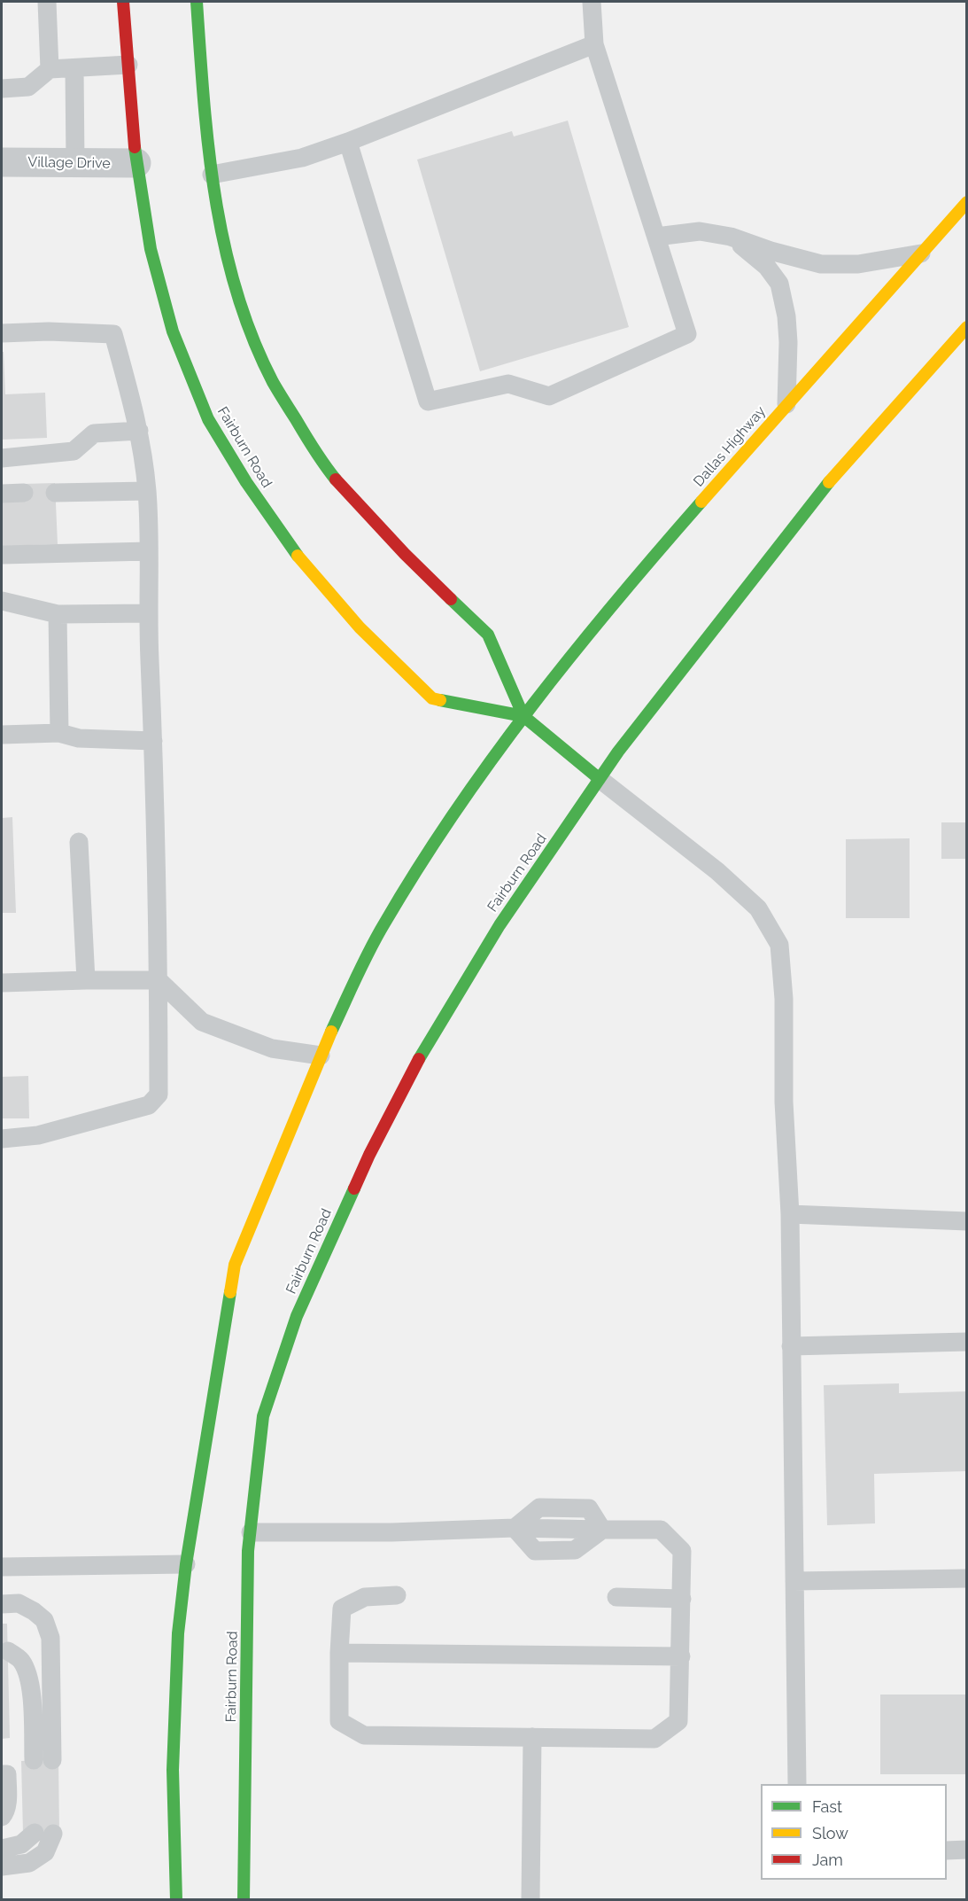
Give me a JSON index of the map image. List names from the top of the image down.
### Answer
{
  "streets": {
    "main road": ["Dallas Highway", "Fairburn Road"],
    "street": ["Village Drive"]
  },
  "crossings": [
    ["Village Drive", "Fairburn Road"],
    ["Dallas Highway", "Fairburn Road"]
  ],
  "legend": ["Fast", "Slow", "Jam"]
}
